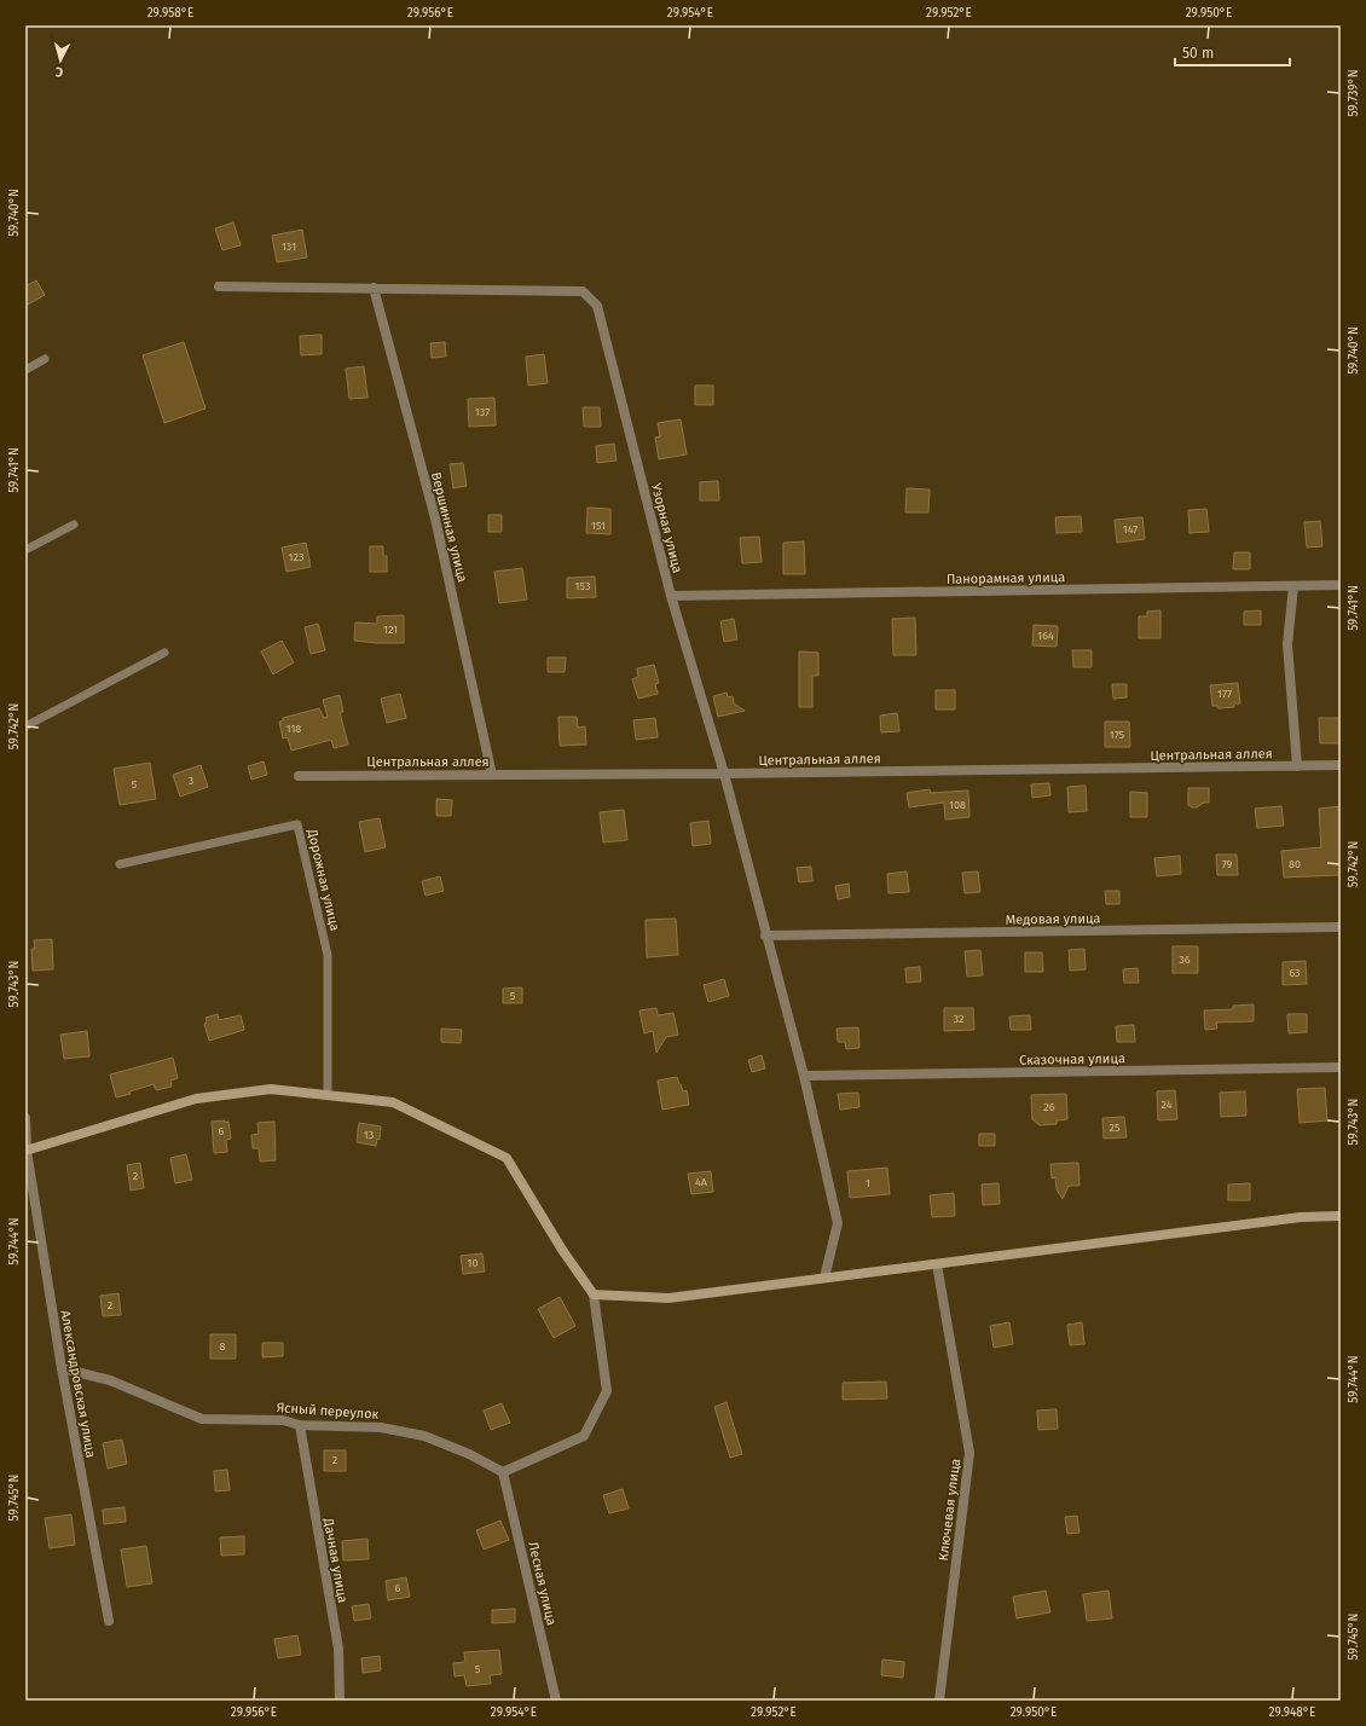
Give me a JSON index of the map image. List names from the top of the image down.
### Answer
{
  "streets": {
    "street": [
      "Вершинная улица",
      "Узорная улица",
      "Панорамная улица",
      "Центральная аллея",
      "Медовая улица",
      "Сказочная улица",
      "Александровская улица",
      "Ясный переулок",
      "Ключевая улица",
      "Дачная улица",
      "Лесная улица"
    ],
    "lane": ["Дорожная улица"]
  },
  "crossings": [
    ["Вершинная улица", "Узорная улица"],
    ["Вершинная улица", "Центральная аллея"],
    ["Узорная улица", "Панорамная улица"],
    ["Узорная улица", "Центральная аллея"],
    ["Узорная улица", "Медовая улица"],
    ["Узорная улица", "Сказочная улица"],
    ["Александровская улица", "Ясный переулок"],
    ["Ясный переулок", "Дачная улица"],
    ["Ясный переулок", "Лесная улица"]
  ],
  "house_numbers": [
    "131",
    "137",
    "151",
    "147",
    "123",
    "153",
    "121",
    "164",
    "177",
    "118",
    "175",
    "3",
    "5",
    "108",
    "79",
    "80",
    "36",
    "63",
    "5",
    "32",
    "24",
    "26",
    "25",
    "6",
    "13",
    "2",
    "4А",
    "1",
    "10",
    "2",
    "8",
    "2",
    "6",
    "5"
  ],
  "scale_bar": "50 m",
  "north": "bottom",
  "coordinates": [
    "29.958°E",
    "29.956°E",
    "29.954°E",
    "29.952°E",
    "29.950°E",
    "59.739°N",
    "59.740°N",
    "59.741°N",
    "59.742°N",
    "59.743°N",
    "59.744°N",
    "59.745°N",
    "29.948°E"
  ]
}
